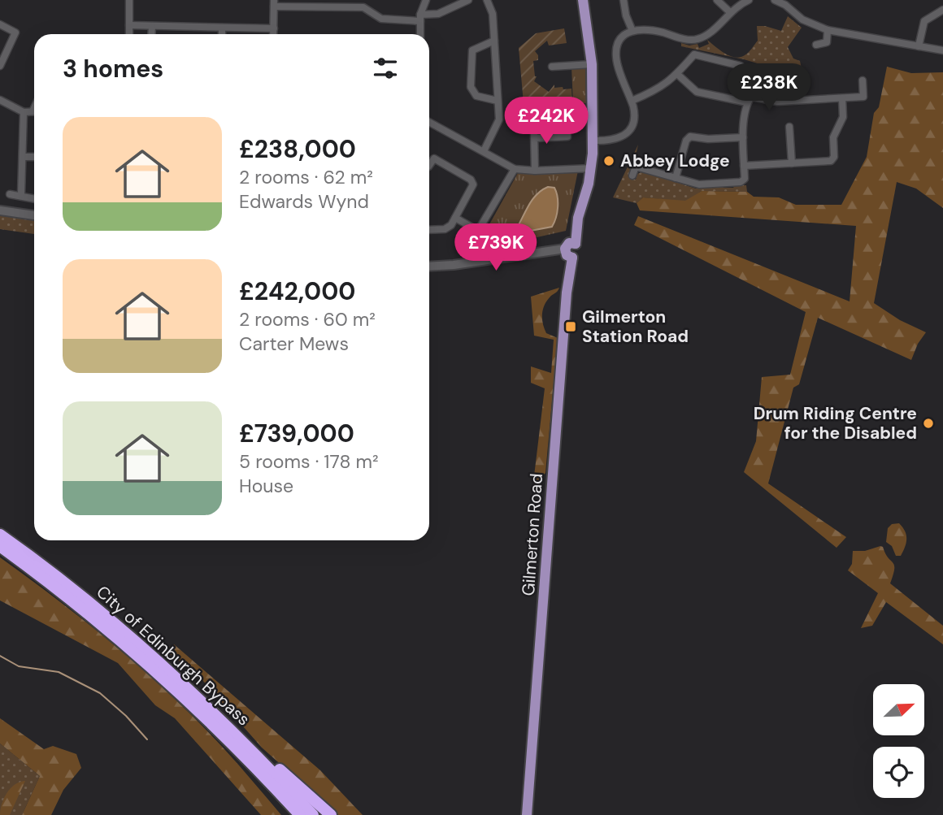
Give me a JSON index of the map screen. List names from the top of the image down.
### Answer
{
  "streets": {
    "highway": ["City of Edinburgh Bypass"],
    "main road": ["Gilmerton Road"]
  },
  "places": {
    "other": ["Abbey Lodge", "Drum Riding Centre for the Disabled"],
    "transit": ["Gilmerton Station Road"]
  },
  "north": "top right",
  "page": {
    "heading": "3 homes",
    "price": ["£238K", "£242K", "£739K"],
    "list": [
      {
        "name": "£238,000",
        "note": "2 rooms · 62 m² · Edwards Wynd"
      },
      {
        "name": "£242,000",
        "note": "2 rooms · 60 m² · Carter Mews"
      },
      {
        "name": "£739,000",
        "note": "5 rooms · 178 m² · House"
      }
    ]
  }
}
